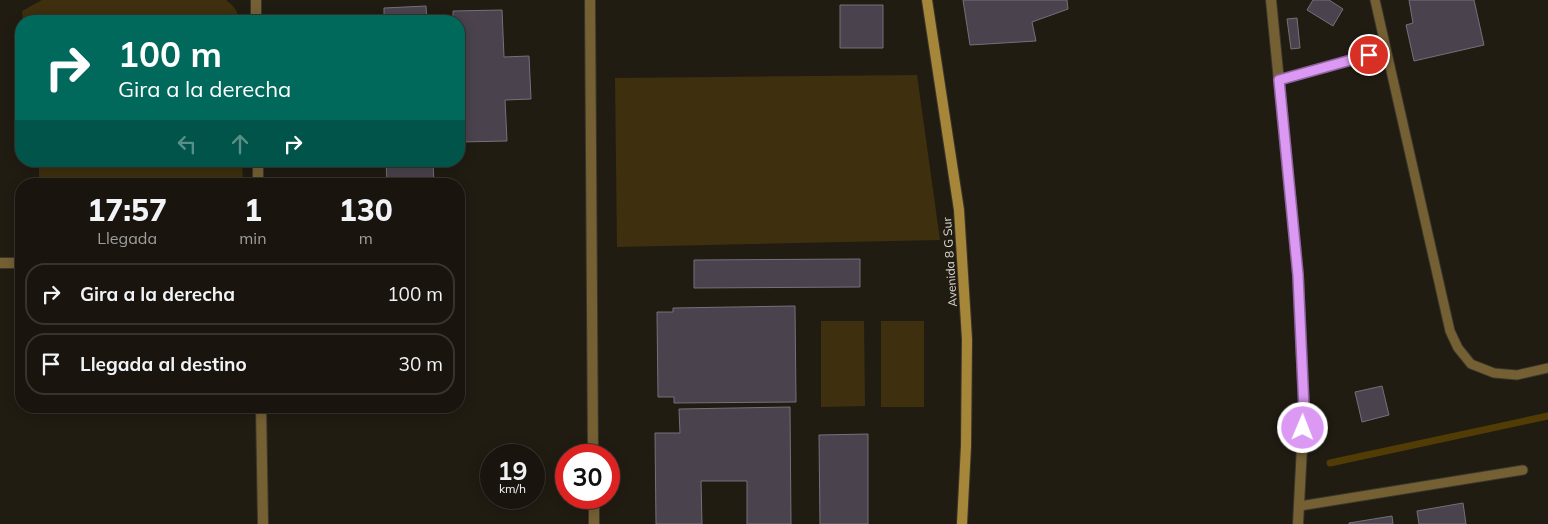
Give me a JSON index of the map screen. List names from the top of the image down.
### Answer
{
  "streets": {
    "street": ["Avenida 8 G Sur"]
  },
  "page": {
    "turn": ["100 m", "Gira a la derecha"],
    "eta": [
      "17:57",
      "Llegada",
      "1",
      "min",
      "130",
      "m"
    ],
    "list": [
      {
        "name": "Gira a la derecha",
        "value": "100 m"
      },
      {
        "name": "Llegada al destino",
        "value": "30 m"
      }
    ],
    "speed": "19 km/h",
    "limit": "30"
  }
}
